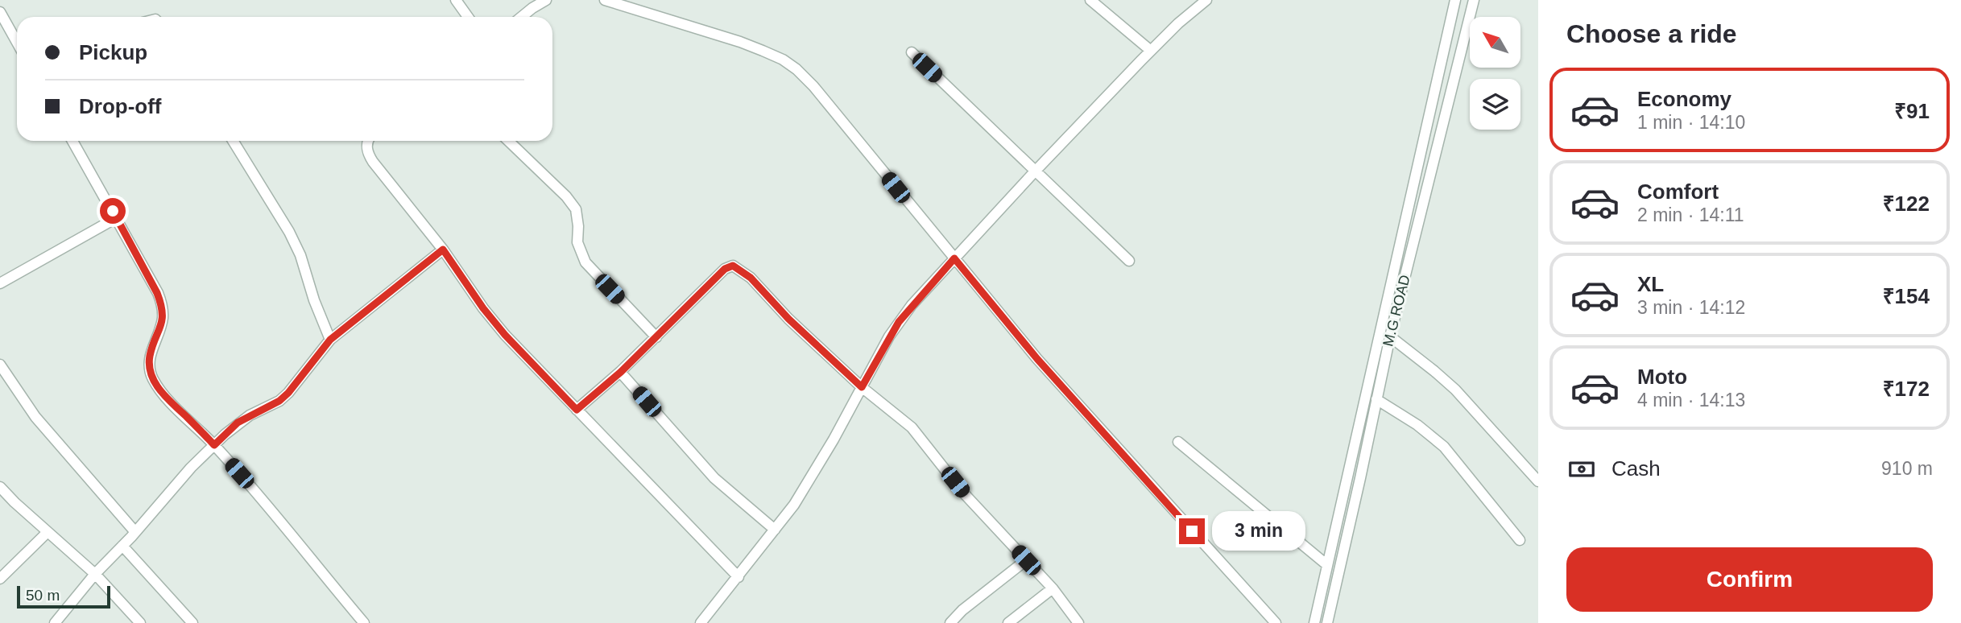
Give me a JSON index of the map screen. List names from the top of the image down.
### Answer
{
  "streets": {
    "street": ["M.G ROAD"]
  },
  "scale_bar": "50 m",
  "north": "top left",
  "page": {
    "heading": "Choose a ride",
    "banner": ["Pickup", "Drop-off"],
    "list": [
      {
        "name": "Economy",
        "note": "1 min · 14:10",
        "value": "₹91"
      },
      {
        "name": "Comfort",
        "note": "2 min · 14:11",
        "value": "₹122"
      },
      {
        "name": "XL",
        "note": "3 min · 14:12",
        "value": "₹154"
      },
      {
        "name": "Moto",
        "note": "4 min · 14:13",
        "value": "₹172"
      }
    ],
    "pay": ["Cash", "910 m"],
    "bubble": "3 min",
    "buttons": "Confirm",
    "scale": "50 m"
  }
}
